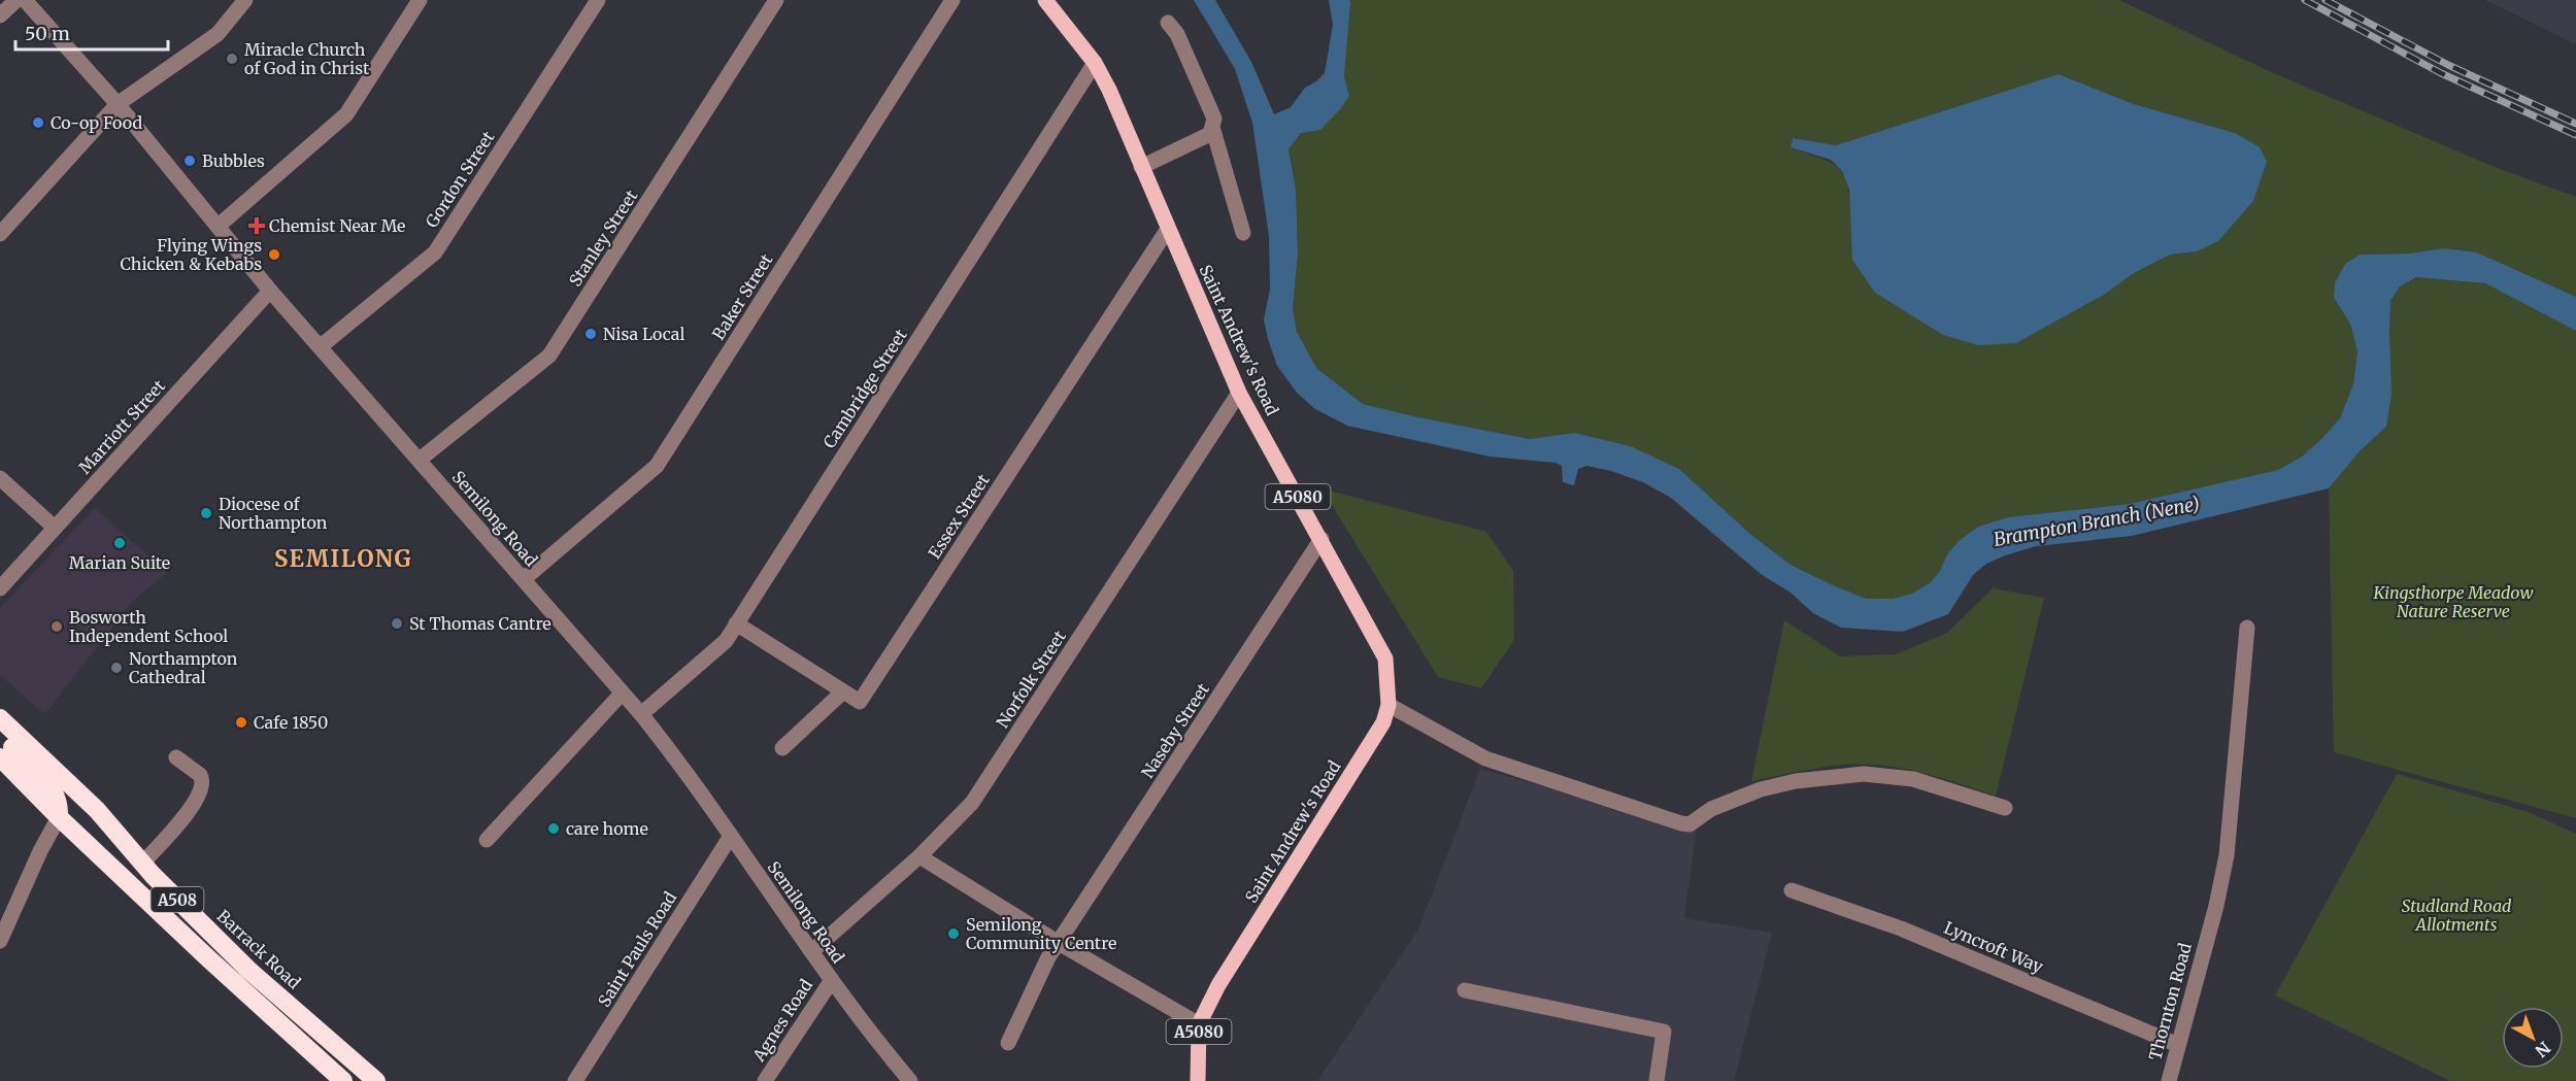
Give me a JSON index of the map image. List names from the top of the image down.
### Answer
{
  "streets": {
    "highway": ["A508", "Barrack Road"],
    "main road": ["Saint Andrew's Road", "A5080"],
    "street": [
      "Gordon Street",
      "Stanley Street",
      "Baker Street",
      "Cambridge Street",
      "Marriott Street",
      "Essex Street",
      "Semilong Road",
      "Norfolk Street",
      "Naseby Street",
      "Lyncroft Way",
      "Saint Pauls Road",
      "Thornton Road",
      "Agnes Road"
    ]
  },
  "crossings": [
    ["Gordon Street", "Semilong Road"],
    ["Stanley Street", "Semilong Road"],
    ["Baker Street", "Semilong Road"],
    ["Saint Andrew's Road", "Cambridge Street"],
    ["Saint Andrew's Road", "A5080"],
    ["Saint Andrew's Road", "Essex Street"],
    ["Saint Andrew's Road", "Norfolk Street"],
    ["Saint Andrew's Road", "Naseby Street"],
    ["Cambridge Street", "Semilong Road"],
    ["Marriott Street", "Semilong Road"],
    ["Semilong Road", "Norfolk Street"],
    ["Semilong Road", "Saint Pauls Road"],
    ["Semilong Road", "Agnes Road"],
    ["Lyncroft Way", "Thornton Road"]
  ],
  "districts": ["SEMILONG"],
  "water": ["Brampton Branch (Nene)"],
  "parks": ["Kingsthorpe Meadow Nature Reserve", "Studland Road Allotments"],
  "places": {
    "other": [
      "Miracle Church of God in Christ",
      "Co-op Food",
      "Bubbles",
      "Flying Wings Chicken & Kebabs",
      "Nisa Local",
      "Diocese of Northampton",
      "Marian Suite",
      "St Thomas Cantre",
      "Bosworth Independent School",
      "Northampton Cathedral",
      "Cafe 1850",
      "care home",
      "Semilong Community Centre"
    ],
    "health": ["Chemist Near Me"]
  },
  "scale_bar": "50 m",
  "north": "bottom right"
}
